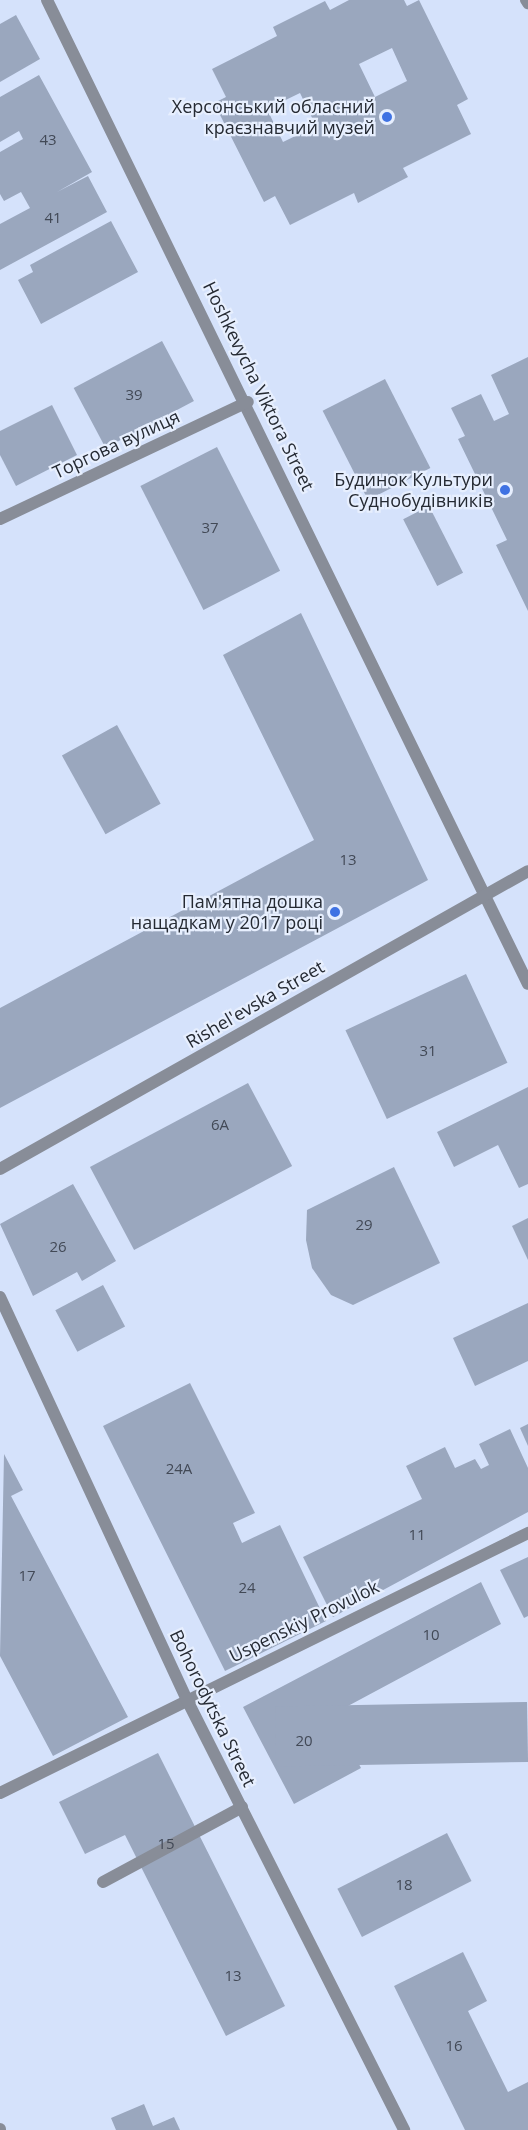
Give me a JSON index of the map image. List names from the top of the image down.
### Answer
{
  "streets": {
    "street": [
      "Hoshkevycha Viktora Street",
      "Торгова вулиця",
      "Rishel'evska Street",
      "Uspenskiy Provulok",
      "Bohorodytska Street"
    ]
  },
  "crossings": [
    ["Hoshkevycha Viktora Street", "Торгова вулиця"],
    ["Hoshkevycha Viktora Street", "Rishel'evska Street"],
    ["Uspenskiy Provulok", "Bohorodytska Street"]
  ],
  "places": ["Херсонський обласний краєзнавчий музей", "Будинок Культури Суднобудівників", "Пам'ятна дошка нащадкам у 2017 році"],
  "house_numbers": [
    "43",
    "41",
    "39",
    "37",
    "13",
    "31",
    "6А",
    "29",
    "26",
    "24А",
    "11",
    "17",
    "24",
    "10",
    "20",
    "15",
    "18",
    "13",
    "16"
  ]
}
